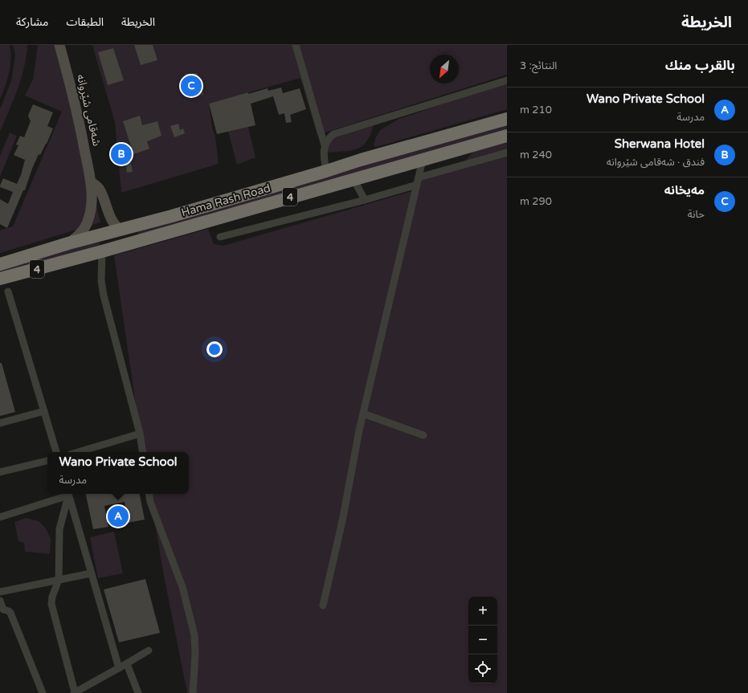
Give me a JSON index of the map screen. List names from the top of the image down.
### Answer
{
  "streets": {
    "highway": ["4", "Hama Rash Road"],
    "street": ["شەقامی شێروانە"]
  },
  "crossings": [
    ["شەقامی شێروانە", "Hama Rash Road"]
  ],
  "north": "bottom left",
  "page": {
    "header": "الخريطة",
    "nav": ["الخريطة", "الطبقات", "مشاركة"],
    "heading": ["بالقرب منك", "النتائج: 3"],
    "pins": ["C", "B", "A"],
    "list": [
      {
        "mark": "A",
        "name": "Wano Private School",
        "note": "مدرسة",
        "value": "210 m"
      },
      {
        "mark": "B",
        "name": "Sherwana Hotel",
        "note": "فندق · شەقامی شێروانە",
        "value": "240 m"
      },
      {
        "mark": "C",
        "name": "مەیخانە",
        "note": "حانة",
        "value": "290 m"
      }
    ],
    "popup": ["Wano Private School", "مدرسة"],
    "map_buttons": ["+", "−"]
  }
}
